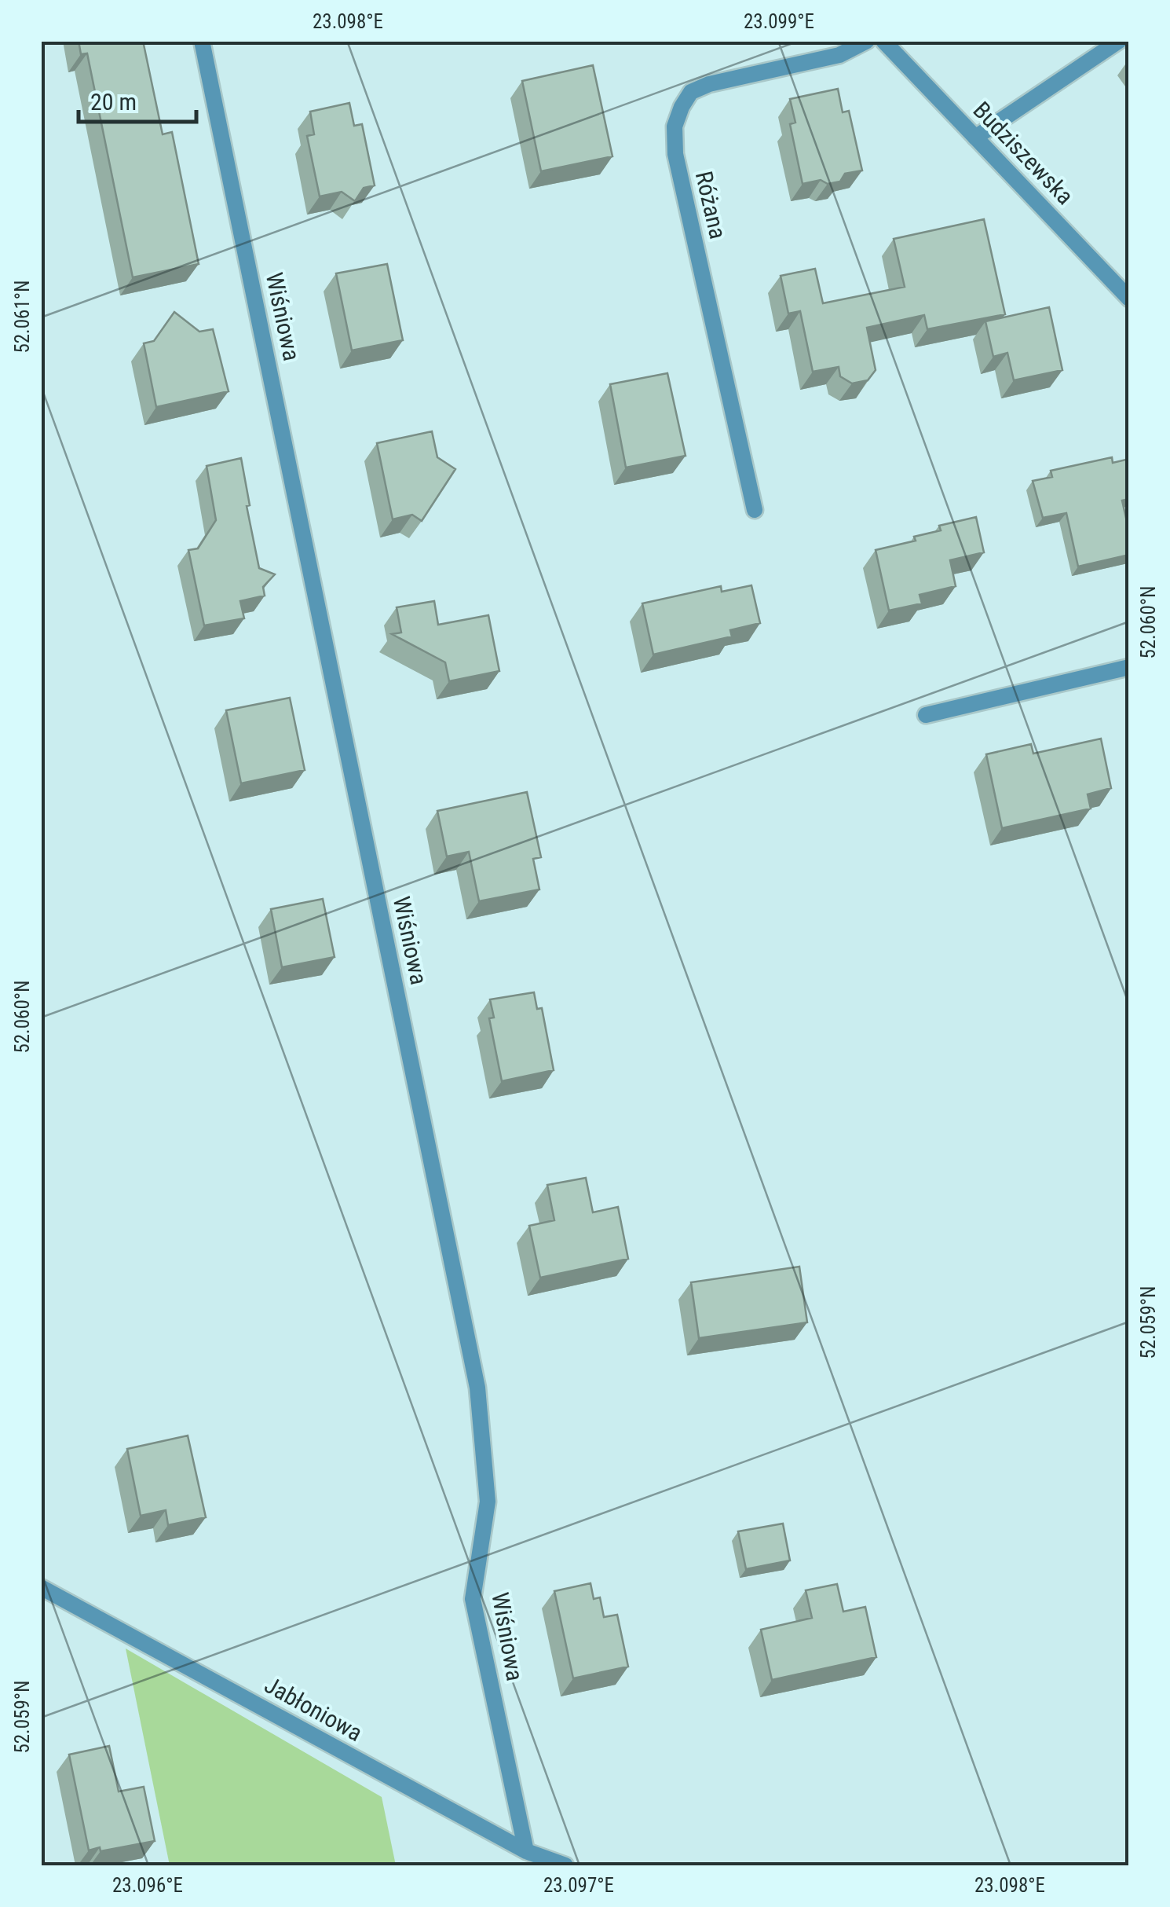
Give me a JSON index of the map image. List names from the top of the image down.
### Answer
{
  "streets": {
    "street": [
      "Budziszewska",
      "Różana",
      "Wiśniowa",
      "Jabłoniowa"
    ]
  },
  "crossings": [
    ["Wiśniowa", "Jabłoniowa"]
  ],
  "scale_bar": "20 m",
  "coordinates": [
    "23.098°E",
    "23.099°E",
    "52.061°N",
    "52.060°N",
    "52.059°N",
    "23.096°E",
    "23.097°E"
  ]
}
